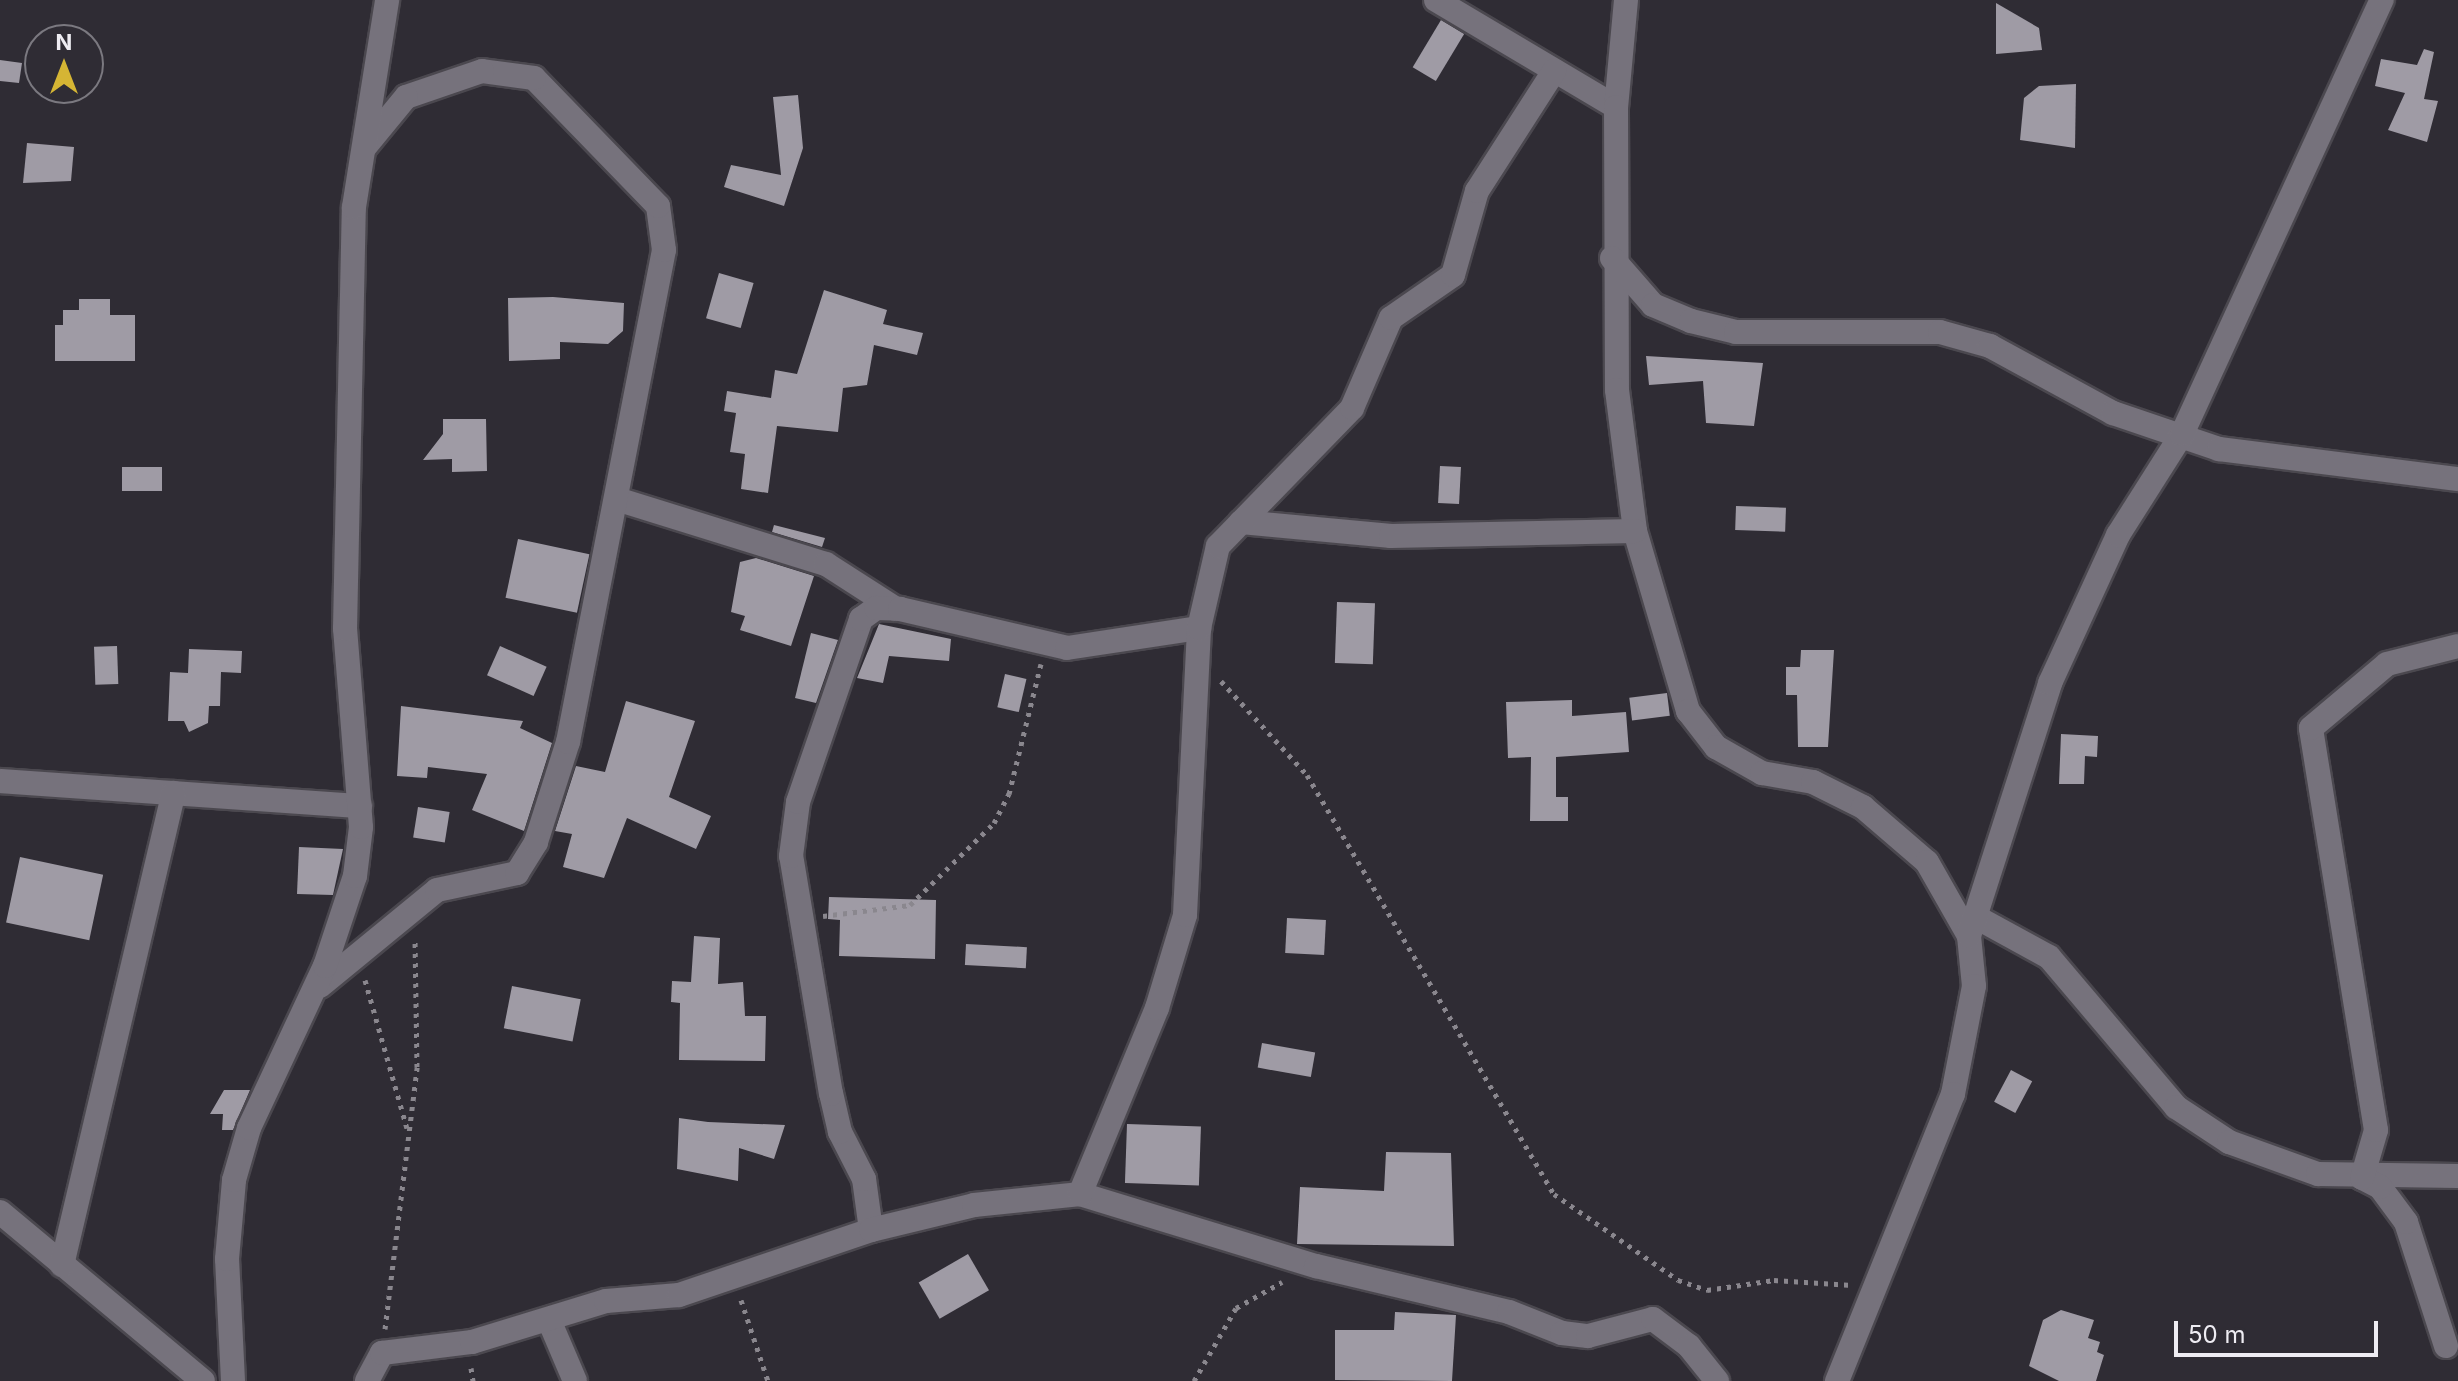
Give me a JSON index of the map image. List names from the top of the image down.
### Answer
{
  "scale_bar": "50 m",
  "north": "top"
}
